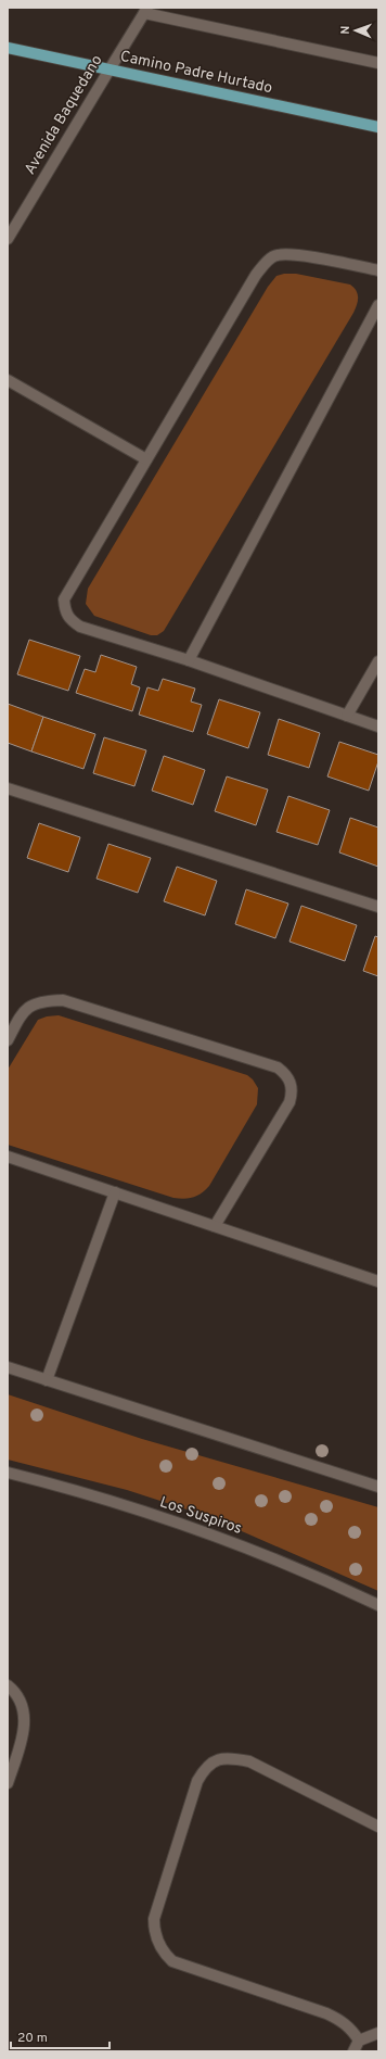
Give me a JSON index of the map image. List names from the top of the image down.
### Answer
{
  "streets": {
    "main road": ["Camino Padre Hurtado"],
    "street": ["Avenida Baquedano", "Los Suspiros"]
  },
  "crossings": [
    ["Camino Padre Hurtado", "Avenida Baquedano"]
  ],
  "scale_bar": "20 m",
  "north": "left"
}
